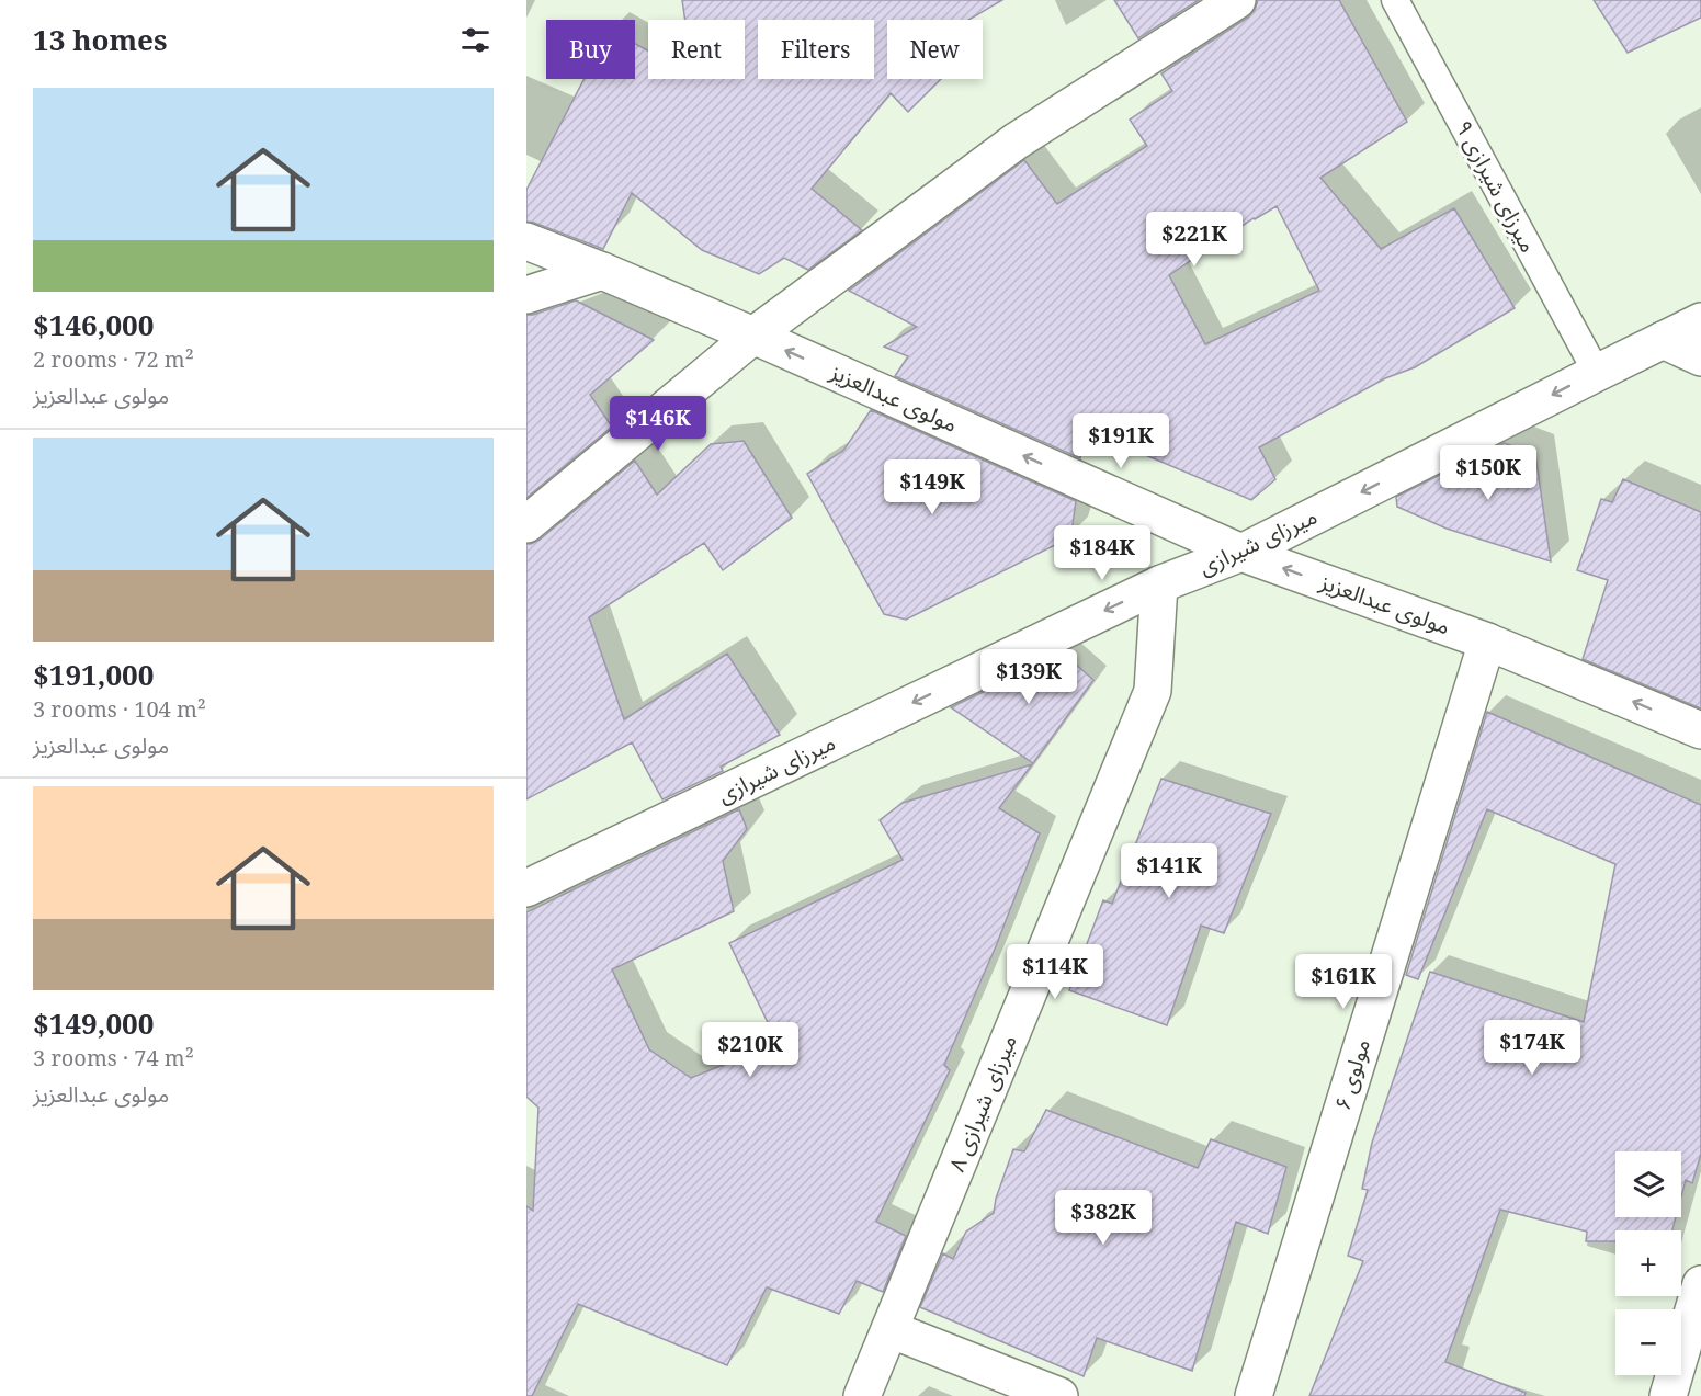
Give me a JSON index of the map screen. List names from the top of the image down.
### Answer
{
  "streets": {
    "street": [
      "مولوی عبدالعزیز",
      "میرزای شیرازی",
      "مولوی ۶",
      "میرزای شیرازی ۸"
    ],
    "lane": ["میرزای شیرازی ۹"]
  },
  "crossings": [
    ["میرزای شیرازی ۹", "میرزای شیرازی"],
    ["مولوی عبدالعزیز", "میرزای شیرازی"],
    ["مولوی عبدالعزیز", "مولوی ۶"],
    ["میرزای شیرازی", "میرزای شیرازی ۸"]
  ],
  "one_way": ["مولوی عبدالعزیز", "میرزای شیرازی"],
  "page": {
    "heading": "13 homes",
    "chip": [
      "Buy",
      "Rent",
      "Filters",
      "New"
    ],
    "list": [
      {
        "name": "$146,000",
        "note": "2 rooms · 72 m² · مولوی عبدالعزیز"
      },
      {
        "name": "$191,000",
        "note": "3 rooms · 104 m² · مولوی عبدالعزیز"
      },
      {
        "name": "$149,000",
        "note": "3 rooms · 74 m² · مولوی عبدالعزیز"
      }
    ],
    "price": [
      "$221K",
      "$146K",
      "$191K",
      "$150K",
      "$149K",
      "$184K",
      "$139K",
      "$141K",
      "$114K",
      "$161K",
      "$174K",
      "$210K",
      "$382K"
    ],
    "map_buttons": ["+", "−"]
  }
}
